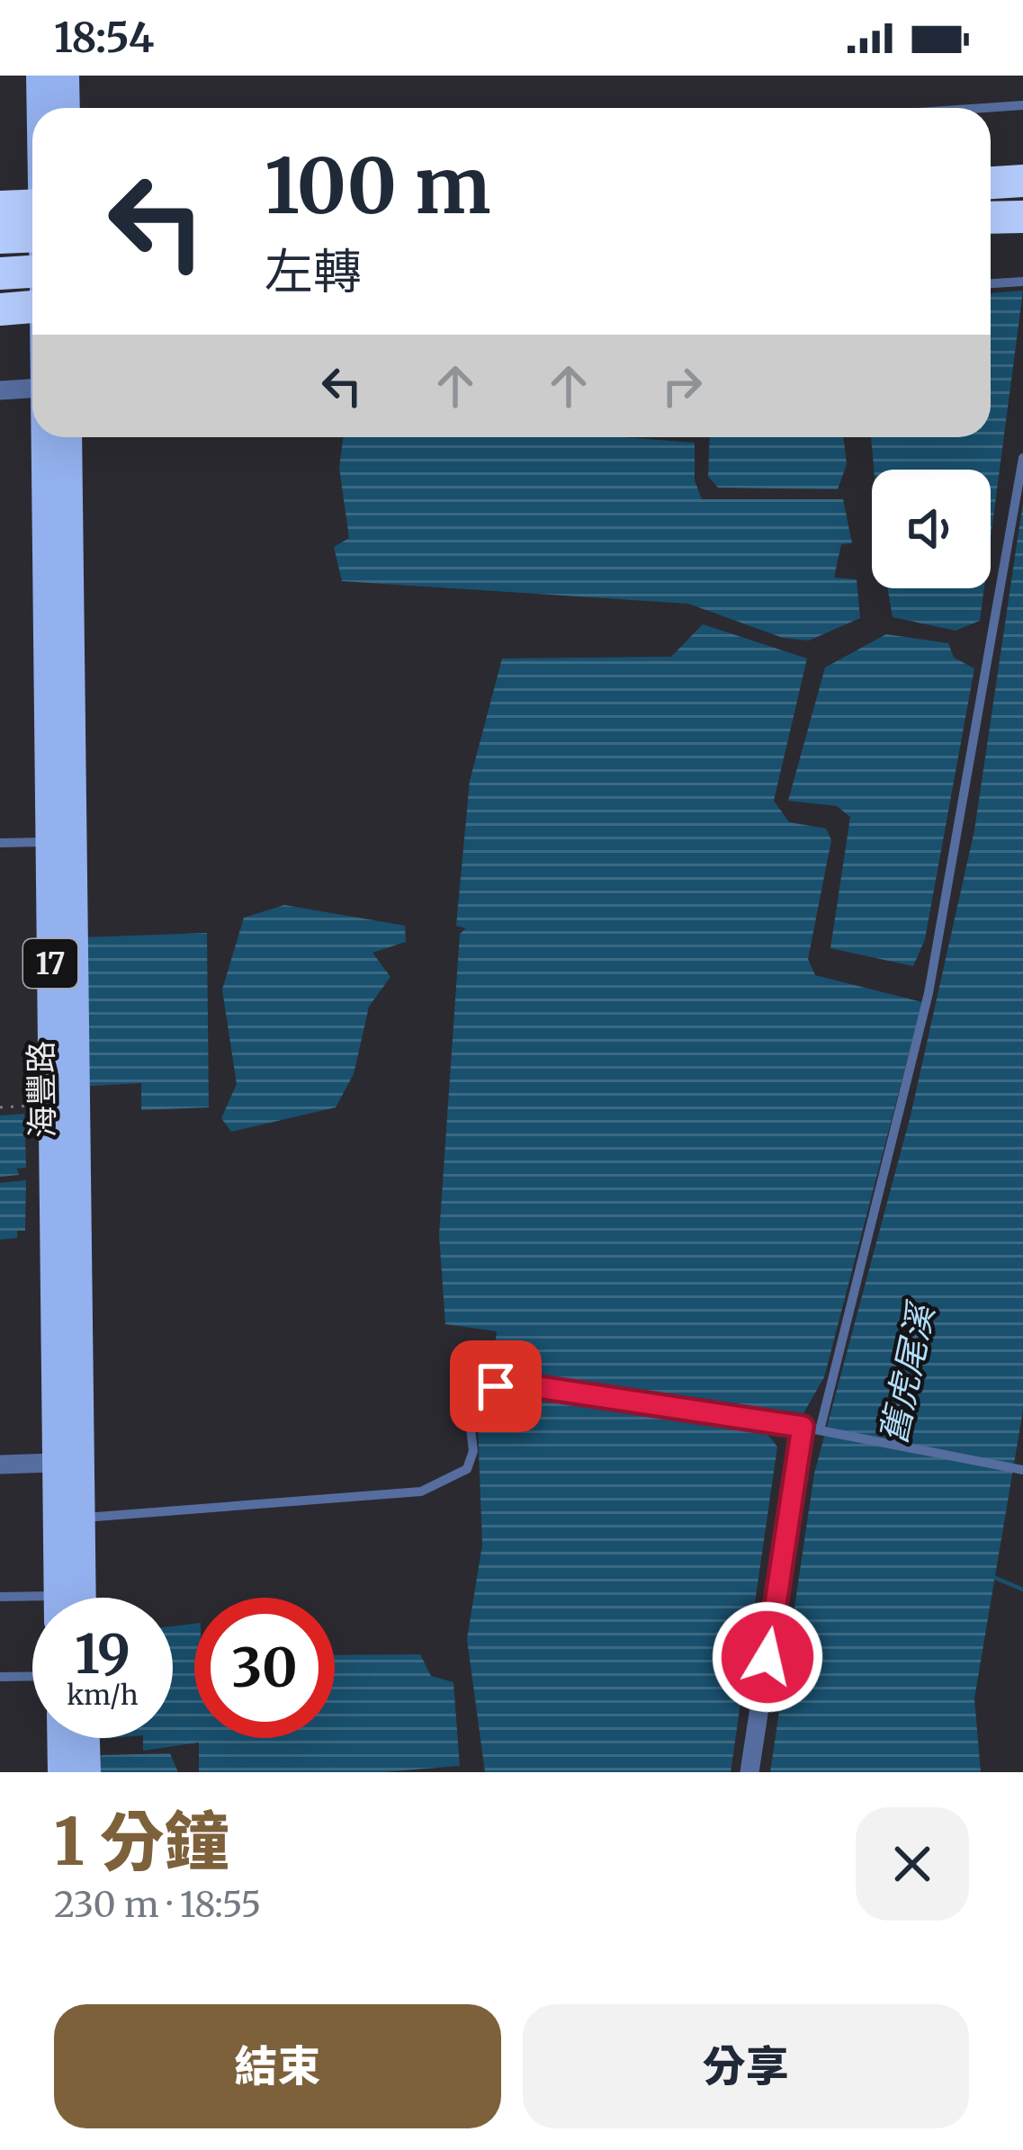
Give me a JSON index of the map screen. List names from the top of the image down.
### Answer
{
  "streets": {
    "main road": ["17", "海豐路"]
  },
  "water": ["舊虎尾溪"],
  "page": {
    "status": "18:54",
    "turn": ["100 m", "左轉"],
    "speed": "19 km/h",
    "limit": "30",
    "heading": ["1 分鐘", "230 m · 18:55"],
    "buttons": ["結束", "分享"]
  }
}
